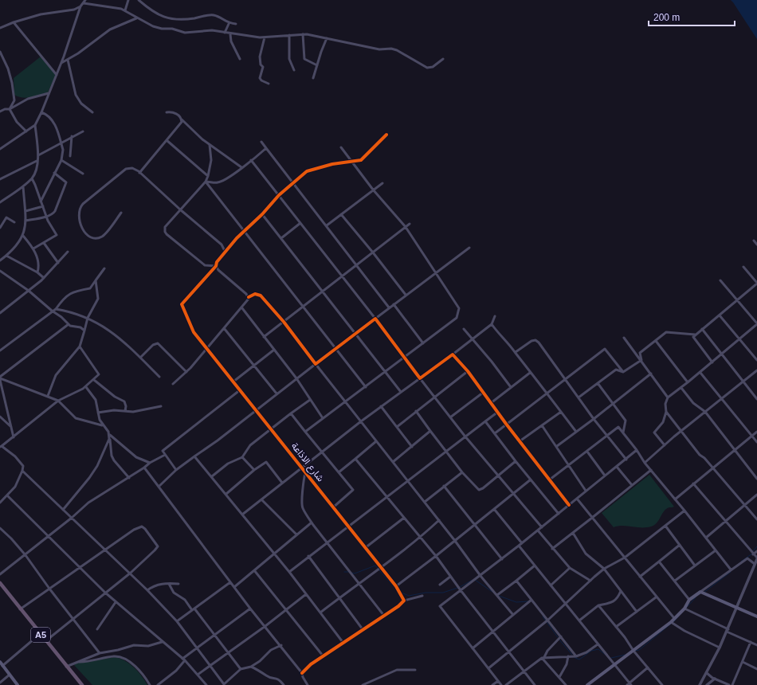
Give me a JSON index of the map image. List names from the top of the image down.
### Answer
{
  "streets": {
    "highway": ["A5"],
    "street": ["شارع الاذاعة"]
  },
  "scale_bar": "200 m"
}
